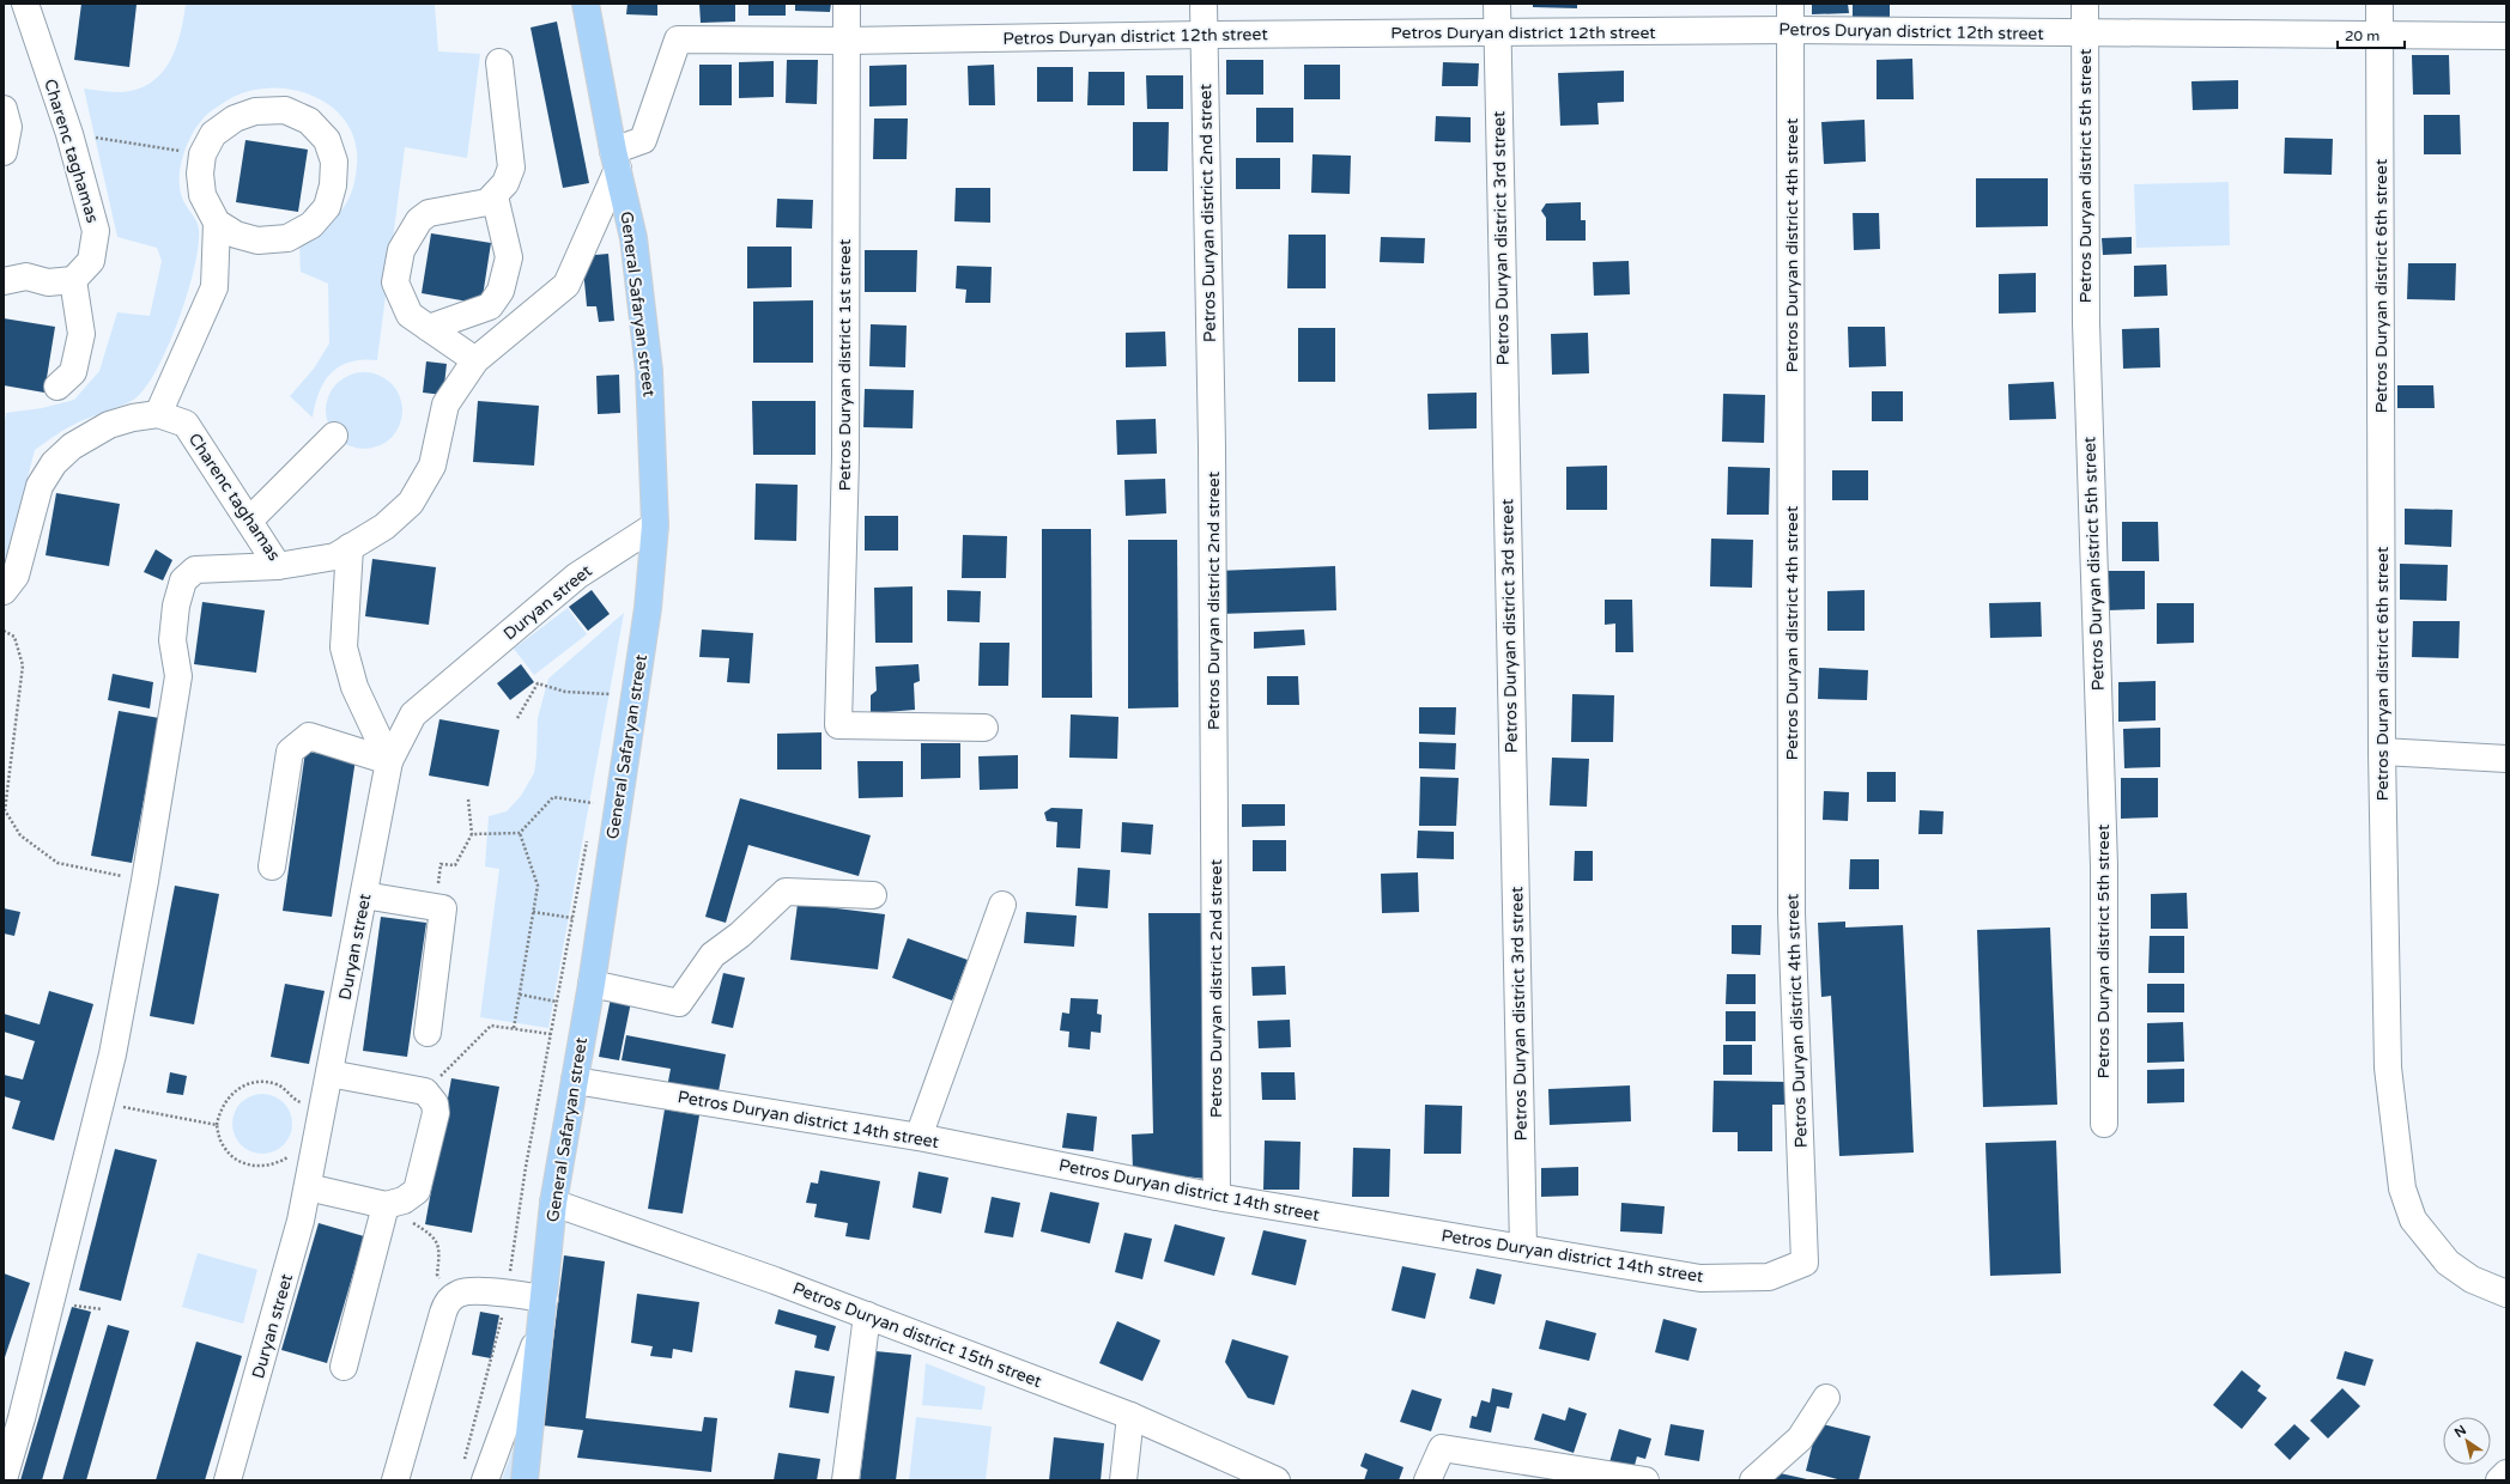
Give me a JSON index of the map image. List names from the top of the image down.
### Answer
{
  "streets": {
    "main road": ["General Safaryan street"],
    "street": [
      "Petros Duryan district 12th street",
      "Charenc taghamas",
      "Petros Duryan district 5th street",
      "Petros Duryan district 2nd street",
      "Petros Duryan district 3rd street",
      "Petros Duryan district 4th street",
      "Petros Duryan district 6th street",
      "Petros Duryan district 1st street",
      "Duryan street",
      "Petros Duryan district 14th street",
      "Petros Duryan district 15th street"
    ]
  },
  "crossings": [
    ["Petros Duryan district 12th street", "Charenc taghamas"],
    ["Petros Duryan district 12th street", "Petros Duryan district 5th street"],
    ["Petros Duryan district 12th street", "Petros Duryan district 2nd street"],
    ["Petros Duryan district 12th street", "Petros Duryan district 3rd street"],
    ["Petros Duryan district 12th street", "Petros Duryan district 4th street"],
    ["Petros Duryan district 12th street", "Petros Duryan district 6th street"],
    ["Petros Duryan district 12th street", "General Safaryan street"],
    ["Petros Duryan district 12th street", "Petros Duryan district 1st street"],
    ["Charenc taghamas", "General Safaryan street"],
    ["Petros Duryan district 2nd street", "Petros Duryan district 14th street"],
    ["Petros Duryan district 3rd street", "Petros Duryan district 14th street"],
    ["Petros Duryan district 4th street", "Petros Duryan district 14th street"],
    ["General Safaryan street", "Duryan street"],
    ["General Safaryan street", "Petros Duryan district 14th street"],
    ["General Safaryan street", "Petros Duryan district 15th street"]
  ],
  "scale_bar": "20 m",
  "north": "top left"
}
